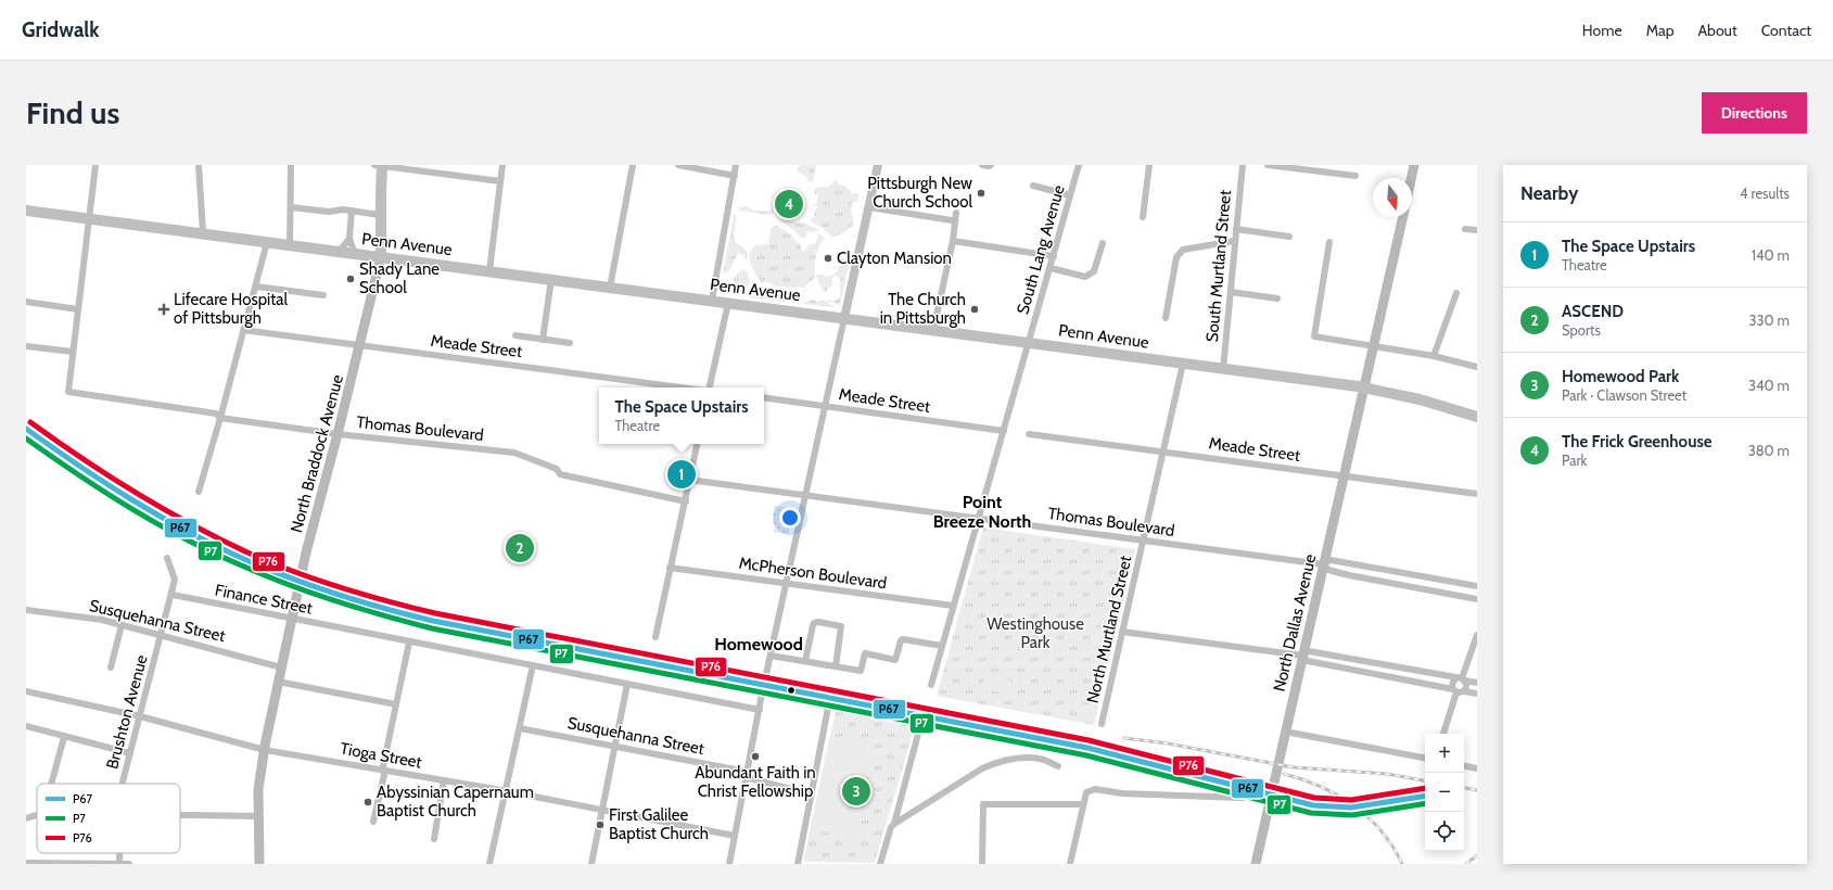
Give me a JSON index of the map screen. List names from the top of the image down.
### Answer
{
  "streets": {
    "main road": ["Penn Avenue", "North Braddock Avenue", "North Dallas Avenue"],
    "street": [
      "South Lang Avenue",
      "South Murtland Street",
      "Meade Street",
      "Thomas Boulevard",
      "McPherson Boulevard",
      "Finance Street",
      "Susquehanna Street",
      "North Murtland Street",
      "Brushton Avenue",
      "Tioga Street"
    ]
  },
  "crossings": [
    ["Penn Avenue", "South Lang Avenue"],
    ["Penn Avenue", "South Murtland Street"],
    ["Penn Avenue", "North Braddock Avenue"],
    ["Penn Avenue", "North Dallas Avenue"],
    ["Penn Avenue", "North Murtland Street"],
    ["South Lang Avenue", "Meade Street"],
    ["South Lang Avenue", "Thomas Boulevard"],
    ["South Lang Avenue", "McPherson Boulevard"],
    ["Meade Street", "North Braddock Avenue"],
    ["Meade Street", "North Dallas Avenue"],
    ["Meade Street", "North Murtland Street"],
    ["Thomas Boulevard", "North Braddock Avenue"],
    ["Thomas Boulevard", "North Dallas Avenue"],
    ["Thomas Boulevard", "North Murtland Street"],
    ["North Braddock Avenue", "Finance Street"],
    ["North Braddock Avenue", "Susquehanna Street"],
    ["North Braddock Avenue", "Tioga Street"],
    ["Finance Street", "Brushton Avenue"],
    ["Susquehanna Street", "Brushton Avenue"],
    ["Brushton Avenue", "Tioga Street"]
  ],
  "districts": ["Point Breeze North", "Homewood"],
  "parks": ["Westinghouse Park"],
  "places": {
    "other": [
      "Pittsburgh New Church School",
      "Clayton Mansion",
      "Shady Lane School",
      "The Church in Pittsburgh",
      "Abundant Faith in Christ Fellowship",
      "Abyssinian Capernaum Baptist Church",
      "First Galilee Baptist Church"
    ],
    "health": ["Lifecare Hospital of Pittsburgh"]
  },
  "lines": ["transit line P76", "transit line P67", "transit line P7"],
  "legend": ["P67", "P7", "P76"],
  "north": "bottom",
  "page": {
    "header": "Gridwalk",
    "nav": [
      "Home",
      "Map",
      "About",
      "Contact"
    ],
    "buttons": "Directions",
    "title": "Find us",
    "heading": ["Nearby", "4 results"],
    "pins": [
      "4",
      "1",
      "2",
      "3"
    ],
    "list": [
      {
        "mark": "1",
        "name": "The Space Upstairs",
        "note": "Theatre",
        "value": "140 m"
      },
      {
        "mark": "2",
        "name": "ASCEND",
        "note": "Sports",
        "value": "330 m"
      },
      {
        "mark": "3",
        "name": "Homewood Park",
        "note": "Park · Clawson Street",
        "value": "340 m"
      },
      {
        "mark": "4",
        "name": "The Frick Greenhouse",
        "note": "Park",
        "value": "380 m"
      }
    ],
    "popup": ["The Space Upstairs", "Theatre"],
    "map_buttons": ["+", "−"]
  }
}
